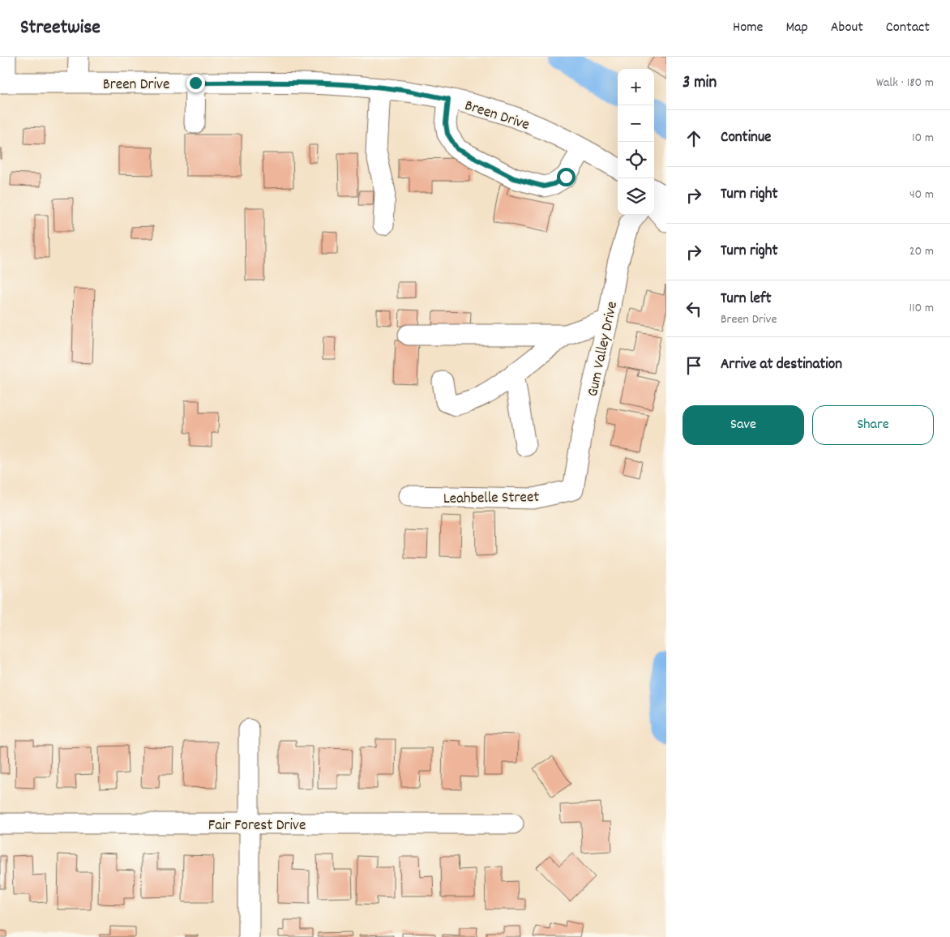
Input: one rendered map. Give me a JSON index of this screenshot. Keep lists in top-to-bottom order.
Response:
{
  "streets": {
    "street": [
      "Breen Drive",
      "Gum Valley Drive",
      "Leahbelle Street",
      "Fair Forest Drive"
    ]
  },
  "crossings": [
    ["Gum Valley Drive", "Leahbelle Street"]
  ],
  "page": {
    "header": "Streetwise",
    "nav": [
      "Home",
      "Map",
      "About",
      "Contact"
    ],
    "heading": ["3 min", "Walk · 180 m"],
    "map_buttons": ["+", "−"],
    "list": [
      ["Continue", "10 m"],
      ["Turn right", "40 m"],
      ["Turn right", "20 m"],
      ["Turn left", "Breen Drive", "110 m"],
      "Arrive at destination"
    ],
    "buttons": ["Save", "Share"]
  }
}
